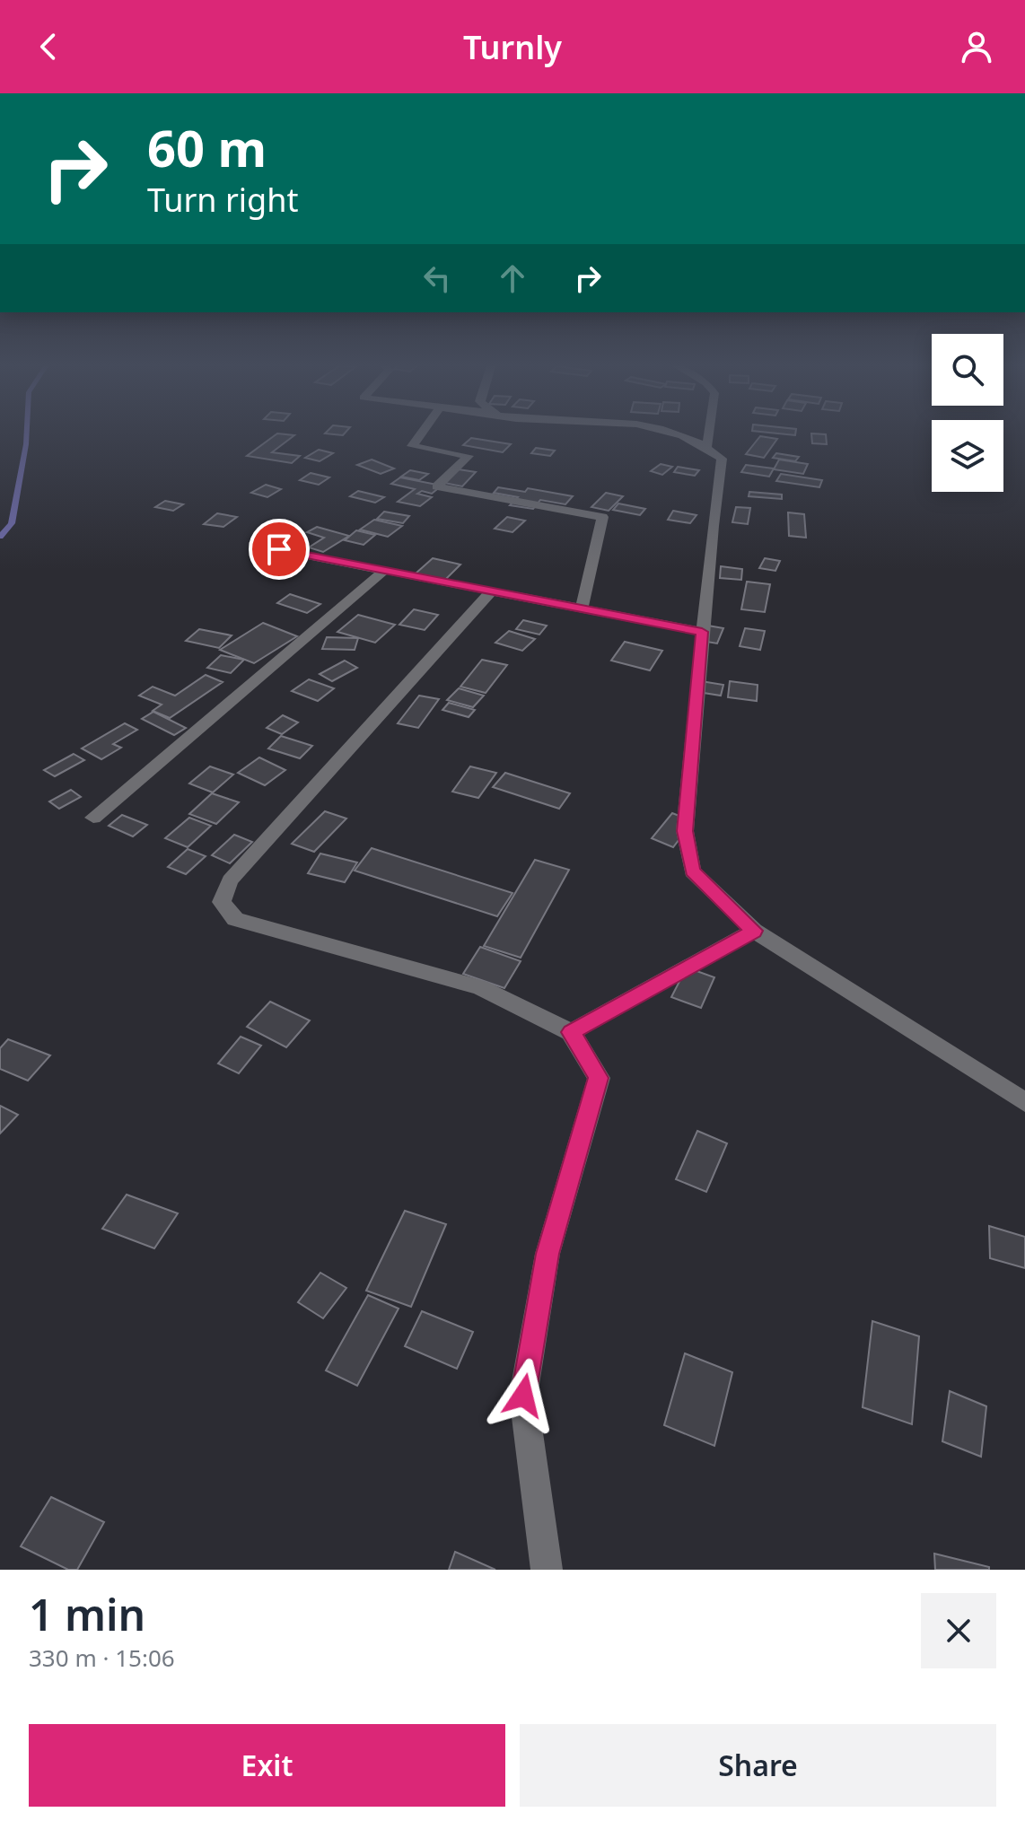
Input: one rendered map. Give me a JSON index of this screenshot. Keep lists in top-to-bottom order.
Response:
{
  "page": {
    "header": "Turnly",
    "turn": ["60 m", "Turn right"],
    "heading": ["1 min", "330 m · 15:06"],
    "buttons": ["Exit", "Share"]
  }
}
